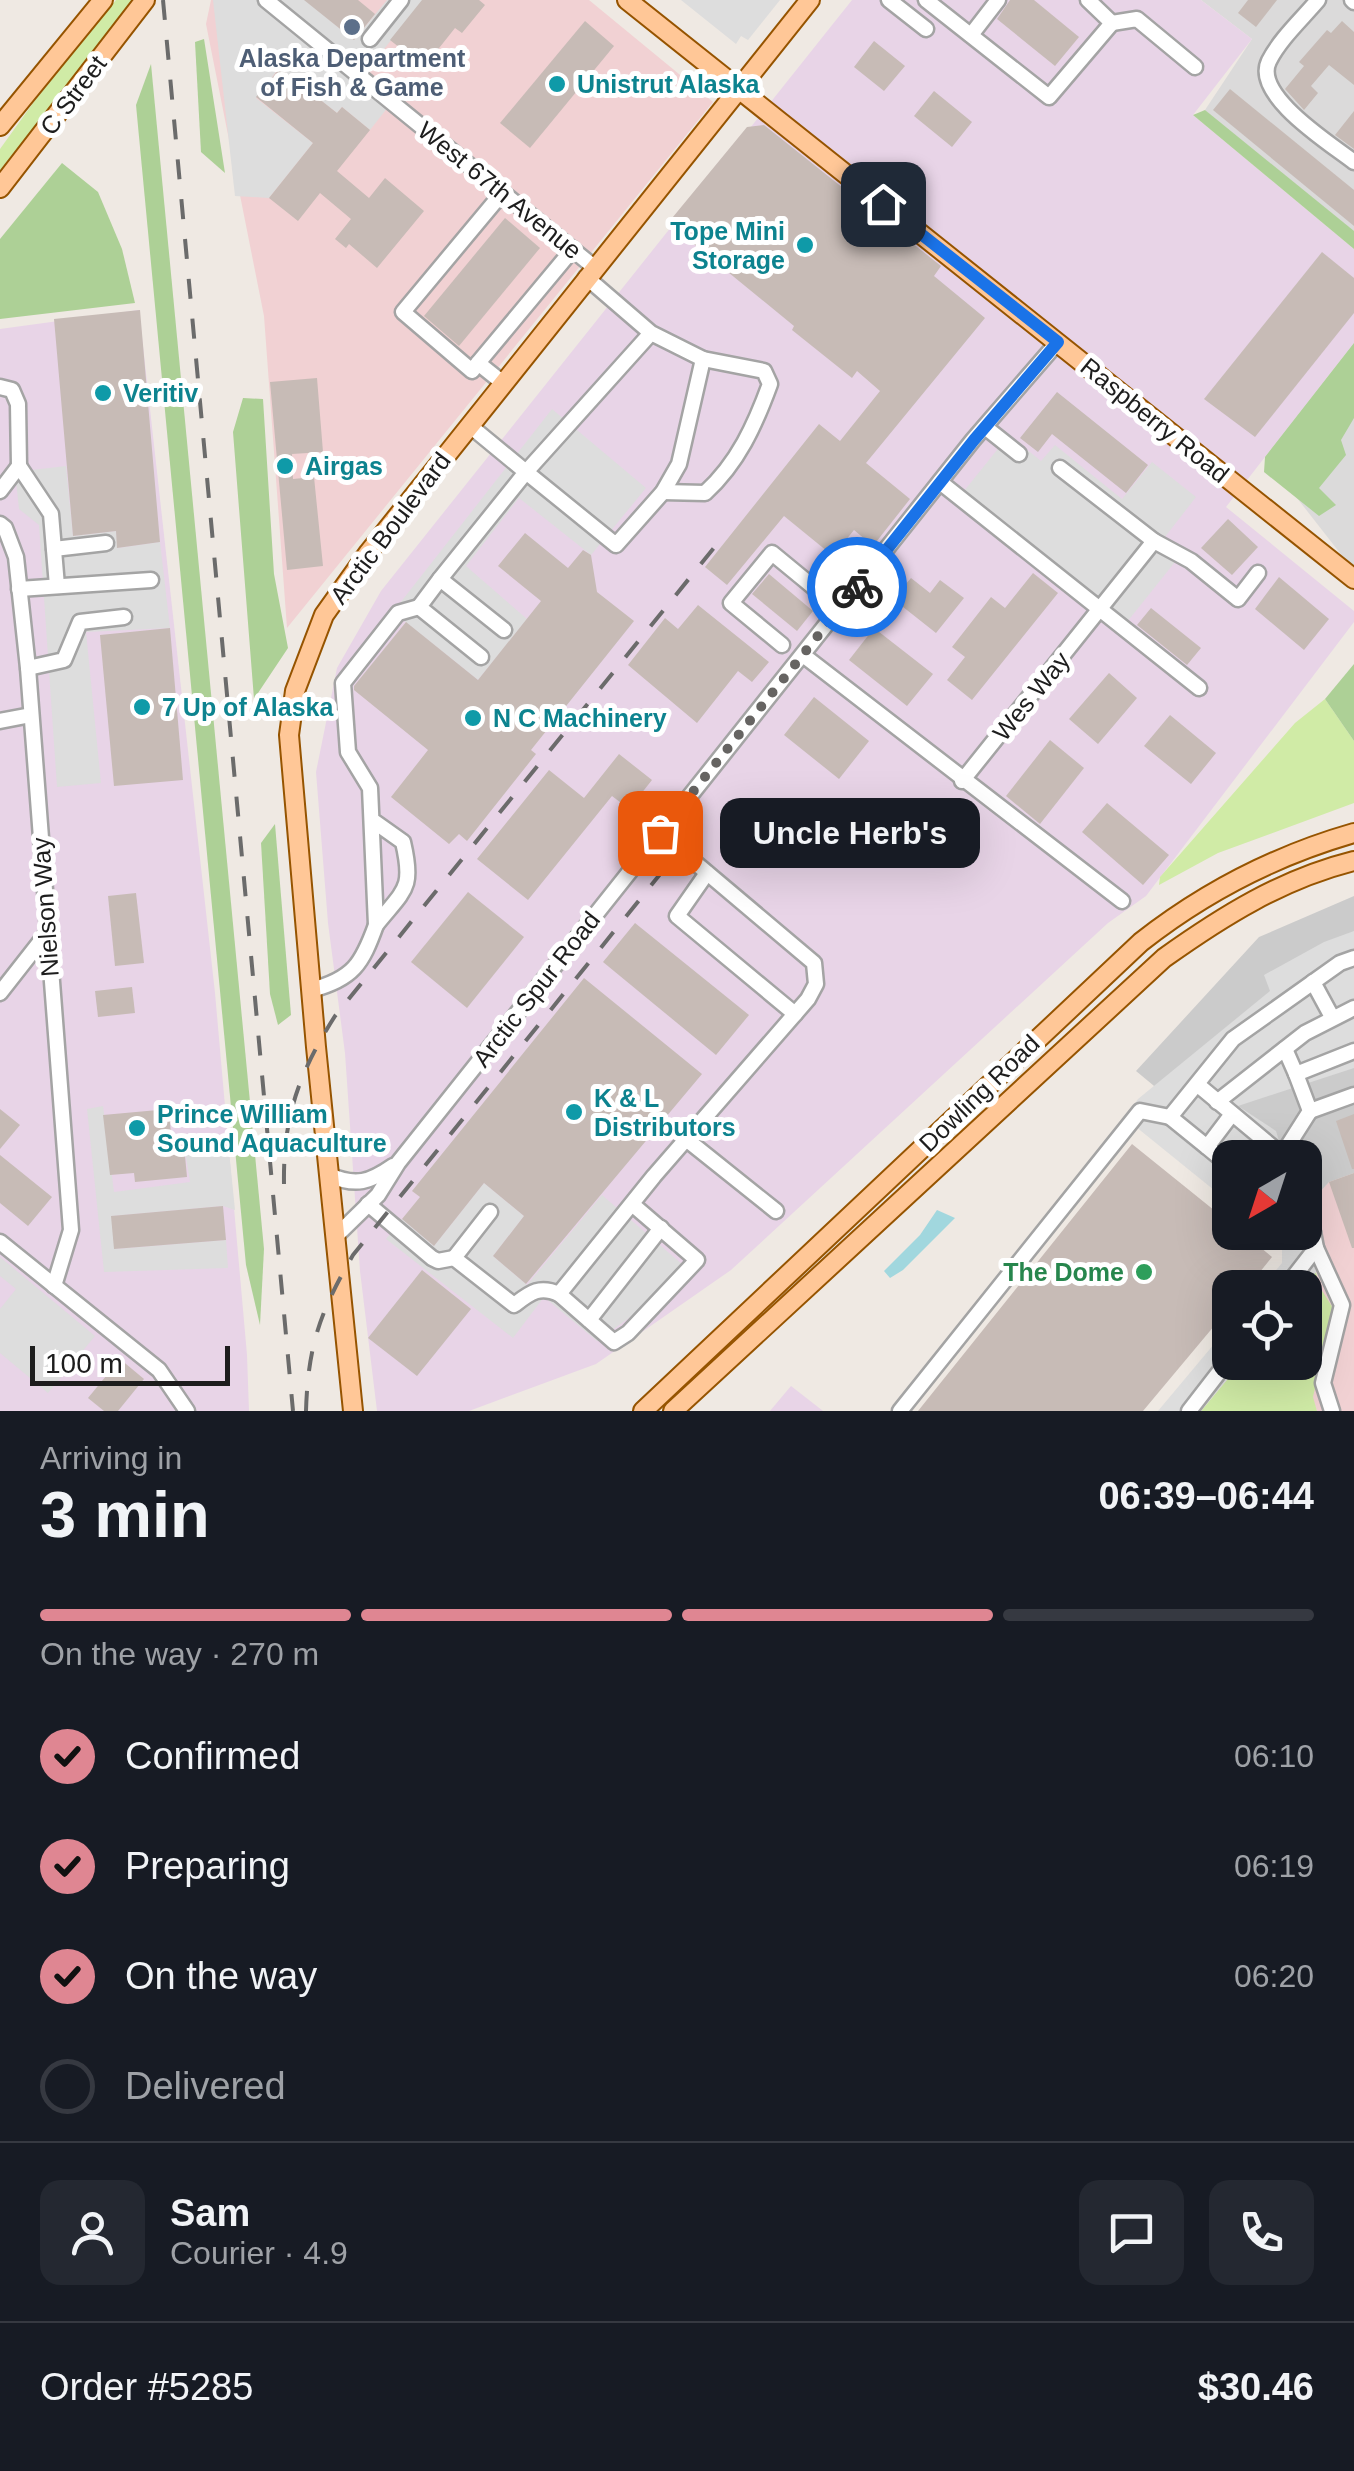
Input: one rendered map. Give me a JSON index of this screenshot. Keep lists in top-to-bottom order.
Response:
{
  "streets": {
    "main road": [
      "C Street",
      "Raspberry Road",
      "Arctic Boulevard",
      "Dowling Road"
    ],
    "street": [
      "West 67th Avenue",
      "Wes Way",
      "Nielson Way",
      "Arctic Spur Road"
    ]
  },
  "crossings": [
    ["West 67th Avenue", "Arctic Boulevard"],
    ["Raspberry Road", "Arctic Boulevard"],
    ["Raspberry Road", "Arctic Spur Road"],
    ["Arctic Boulevard", "Arctic Spur Road"]
  ],
  "places": [
    "Alaska Department of Fish & Game",
    "Unistrut Alaska",
    "Tope Mini Storage",
    "Veritiv",
    "Airgas",
    "7 Up of Alaska",
    "N C Machinery",
    "Uncle Herb's",
    "K & L Distributors",
    "Prince William Sound Aquaculture",
    "The Dome"
  ],
  "scale_bar": "100 m",
  "north": "bottom left",
  "page": {
    "bubble": "Uncle Herb's",
    "scale": "100 m",
    "heading": ["3 min", "Arriving in", "06:39–06:44"],
    "panel": [
      "Sam",
      "Courier · 4.9",
      "Order #5285",
      "$30.46"
    ],
    "bar": "On the way · 270 m",
    "list": [
      ["Confirmed", "06:10"],
      ["Preparing", "06:19"],
      ["On the way", "06:20"],
      "Delivered"
    ]
  }
}
